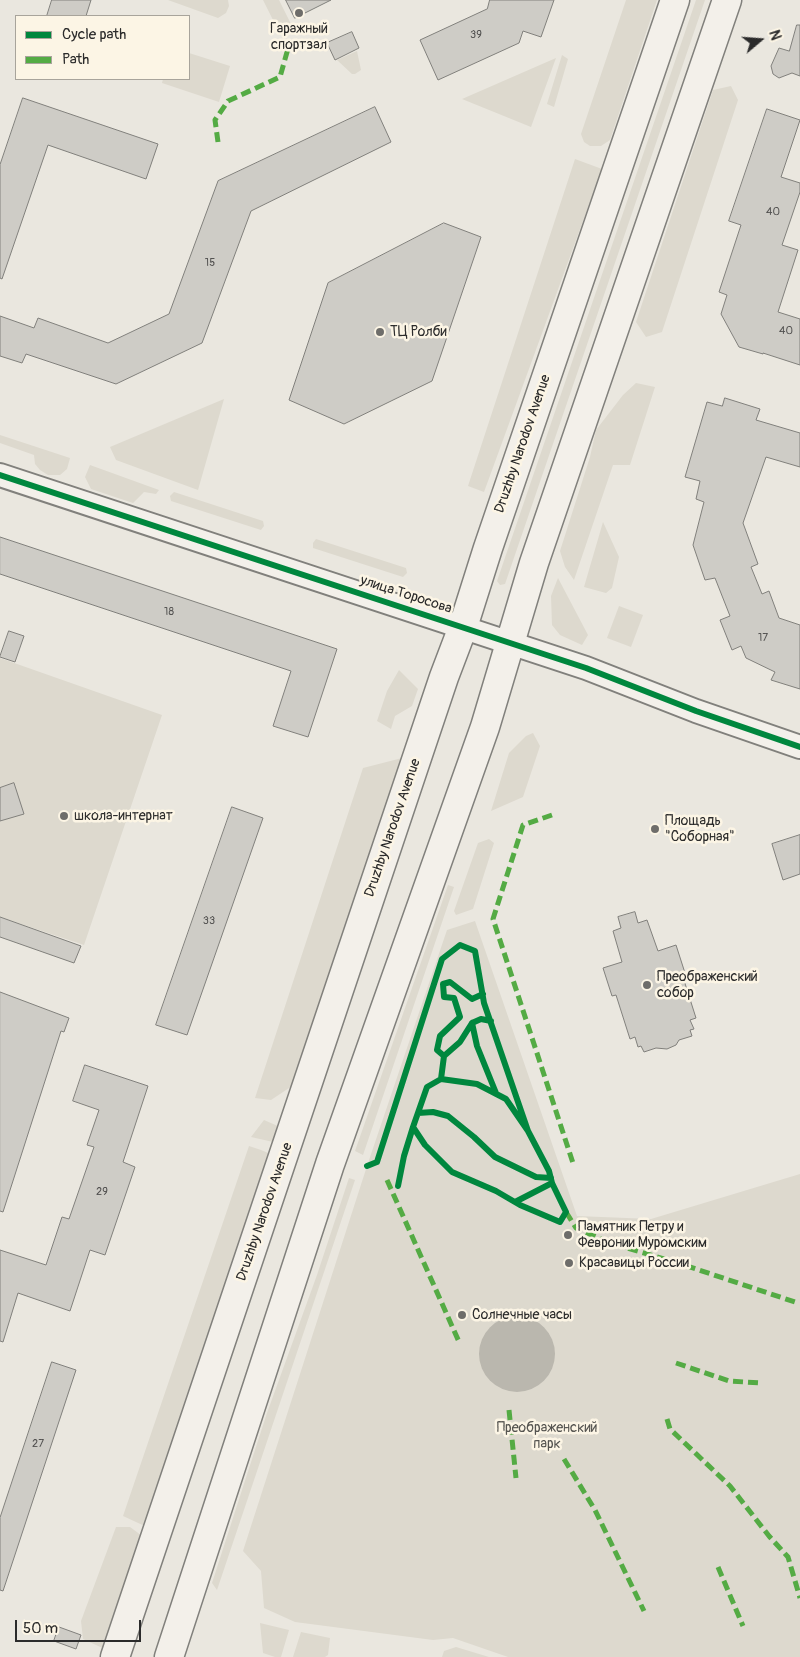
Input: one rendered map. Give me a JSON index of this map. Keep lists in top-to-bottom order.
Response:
{
  "streets": {
    "main road": ["Druzhby Narodov Avenue"],
    "street": ["улица Торосова"]
  },
  "crossings": [
    ["Druzhby Narodov Avenue", "улица Торосова"]
  ],
  "parks": ["Преображенский парк"],
  "places": [
    "Гаражный спортзал",
    "ТЦ Ролби",
    "школа-интернат",
    "Площадь \"Соборная\"",
    "Преображенский собор",
    "Памятник Петру и Февронии Муромским",
    "Красавицы России",
    "Солнечные часы"
  ],
  "house_numbers": [
    "39",
    "40",
    "15",
    "40",
    "18",
    "17",
    "33",
    "29",
    "27"
  ],
  "legend": ["Cycle path", "Path"],
  "scale_bar": "50 m",
  "north": "right"
}
